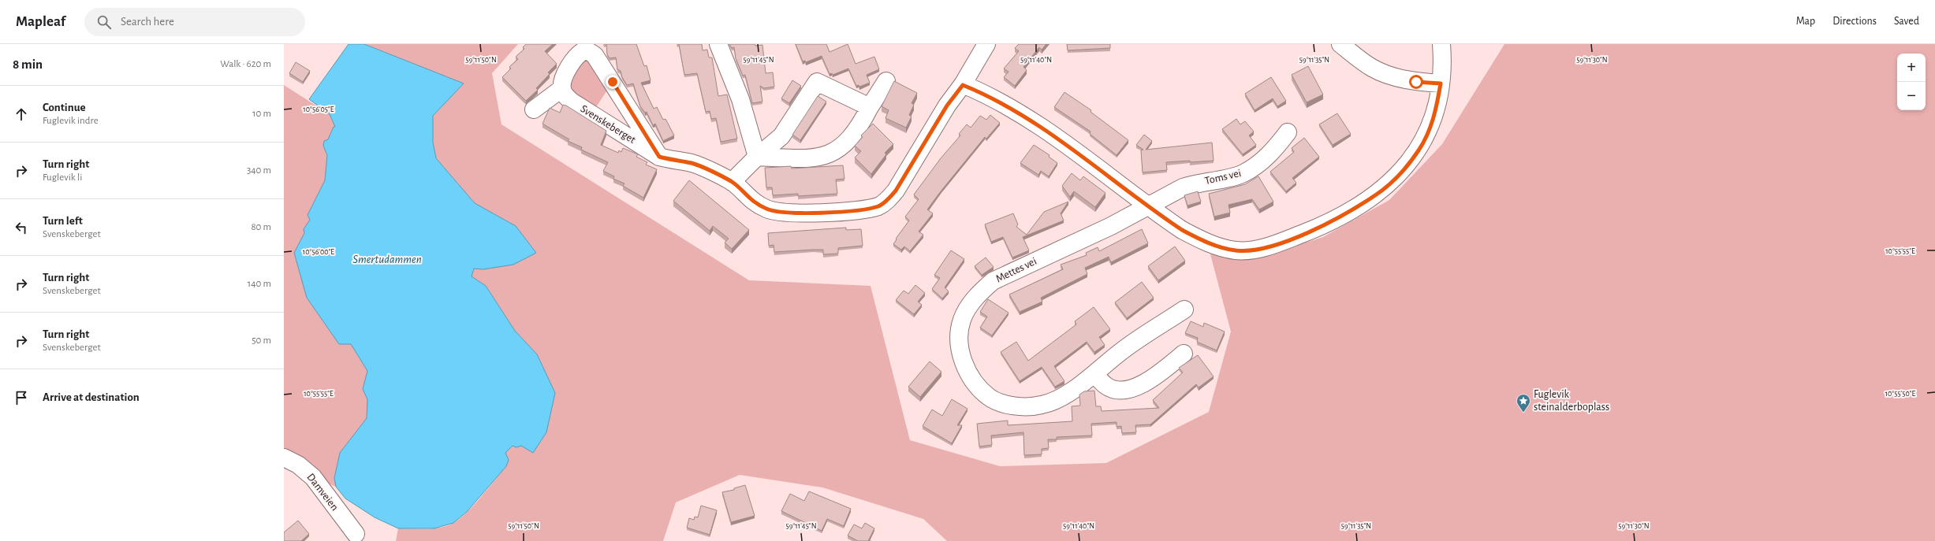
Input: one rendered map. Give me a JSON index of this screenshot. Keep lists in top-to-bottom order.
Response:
{
  "streets": {
    "street": [
      "Svenskeberget",
      "Toms vei",
      "Mettes vei",
      "Damveien"
    ]
  },
  "crossings": [
    ["Toms vei", "Mettes vei"]
  ],
  "water": ["Smertudammen"],
  "places": {
    "place": ["Fuglevik steinalderboplass"]
  },
  "page": {
    "header": "Mapleaf",
    "search": "Search here",
    "nav": ["Map", "Directions", "Saved"],
    "heading": ["8 min", "Walk · 620 m"],
    "map_buttons": ["+", "−"],
    "list": [
      ["Continue", "Fuglevik indre", "10 m"],
      ["Turn right", "Fuglevik li", "340 m"],
      ["Turn left", "Svenskeberget", "80 m"],
      ["Turn right", "Svenskeberget", "140 m"],
      ["Turn right", "Svenskeberget", "50 m"],
      "Arrive at destination"
    ]
  },
  "coordinates": [
    "59°11'50\"N",
    "59°11'45\"N",
    "59°11'40\"N",
    "59°11'35\"N",
    "59°11'30\"N",
    "10°56'05\"E",
    "10°55'55\"E",
    "10°56'00\"E",
    "10°55'50\"E"
  ]
}
